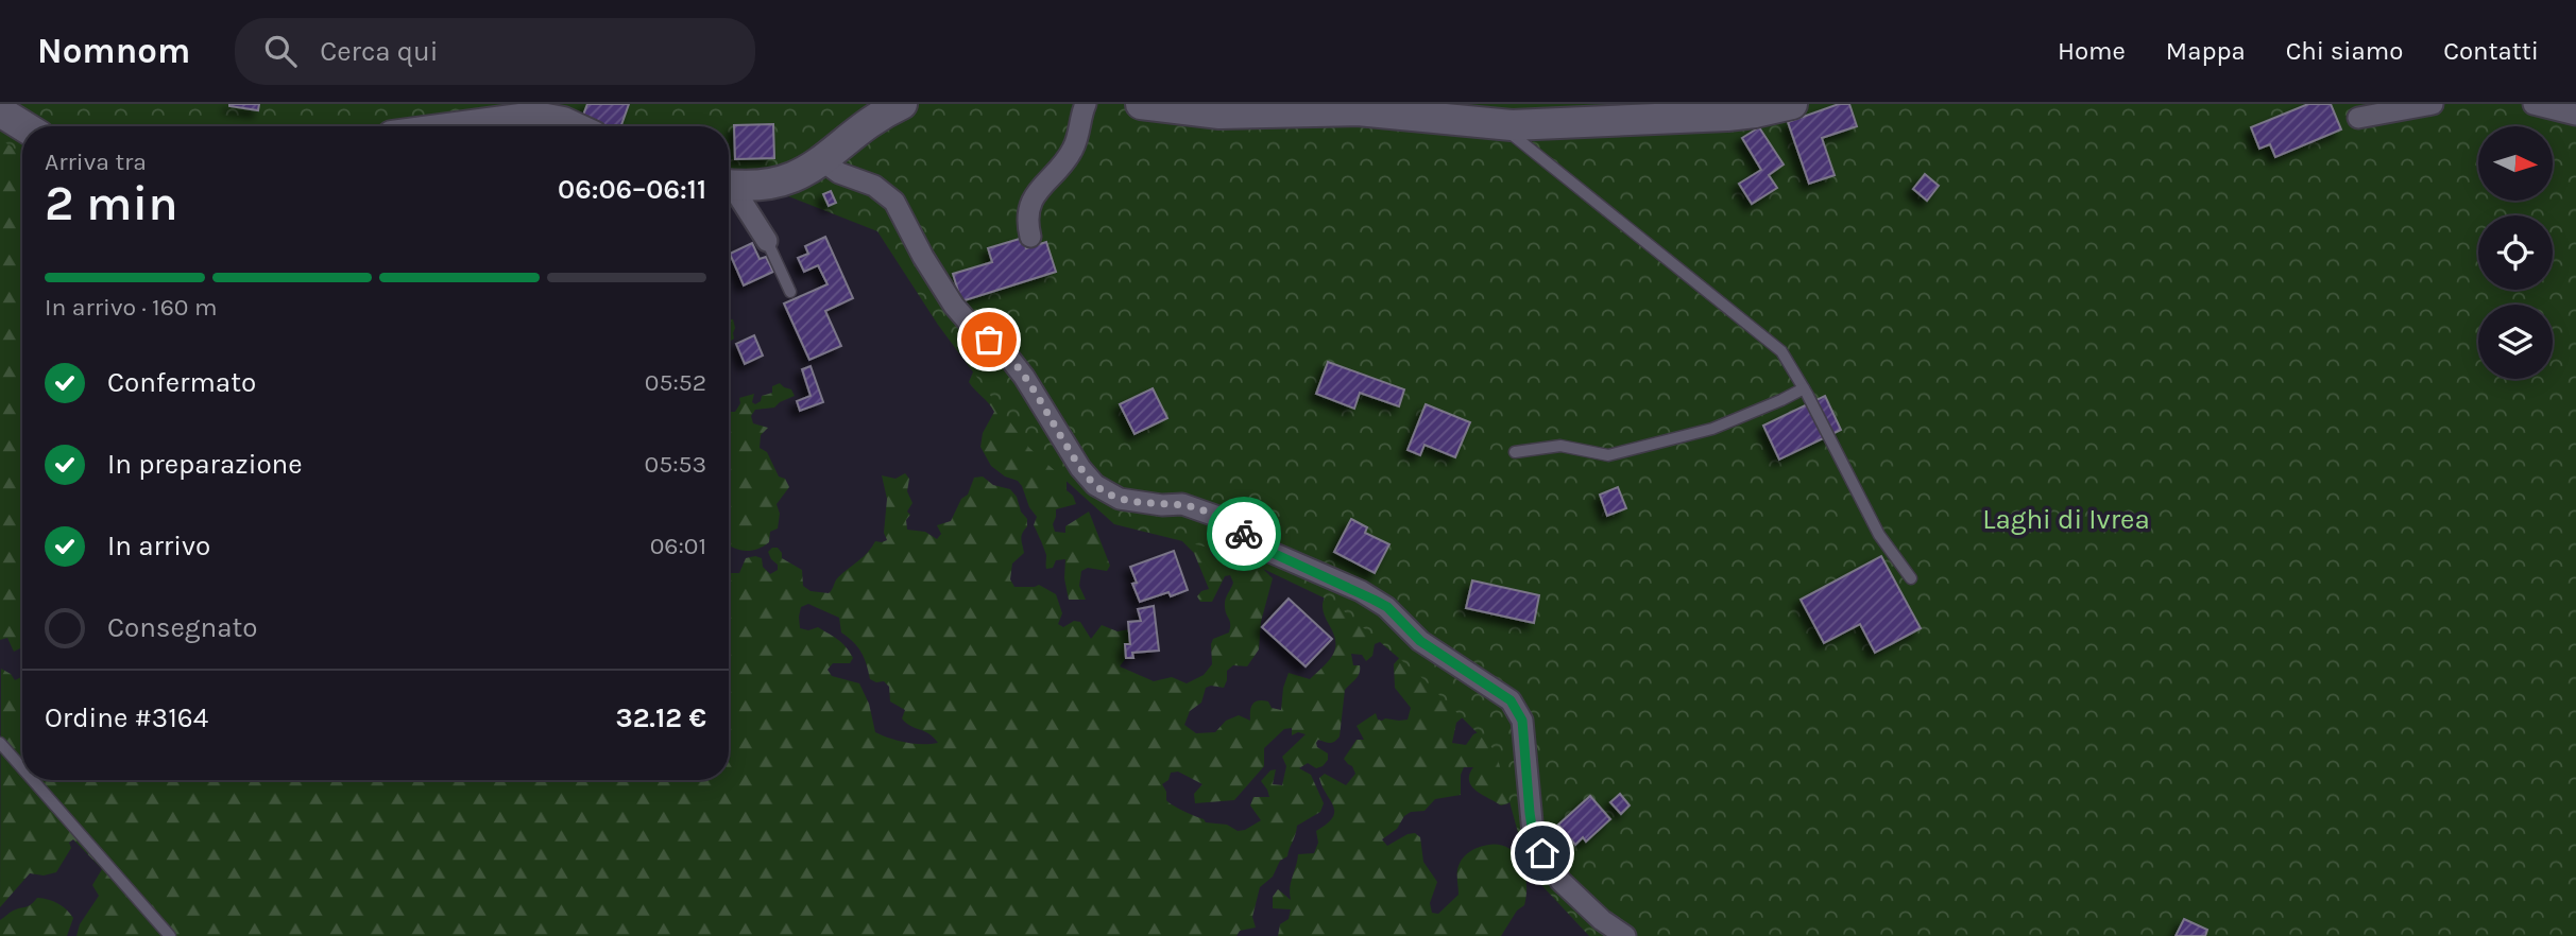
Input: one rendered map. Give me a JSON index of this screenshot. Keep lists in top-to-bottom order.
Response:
{
  "parks": ["Laghi di Ivrea"],
  "north": "right",
  "page": {
    "header": "Nomnom",
    "search": "Cerca qui",
    "nav": [
      "Home",
      "Mappa",
      "Chi siamo",
      "Contatti"
    ],
    "heading": ["2 min", "Arriva tra", "06:06–06:11"],
    "panel": ["Ordine #3164", "32.12 €"],
    "bar": "In arrivo · 160 m",
    "list": [
      ["Confermato", "05:52"],
      ["In preparazione", "05:53"],
      ["In arrivo", "06:01"],
      "Consegnato"
    ]
  }
}
